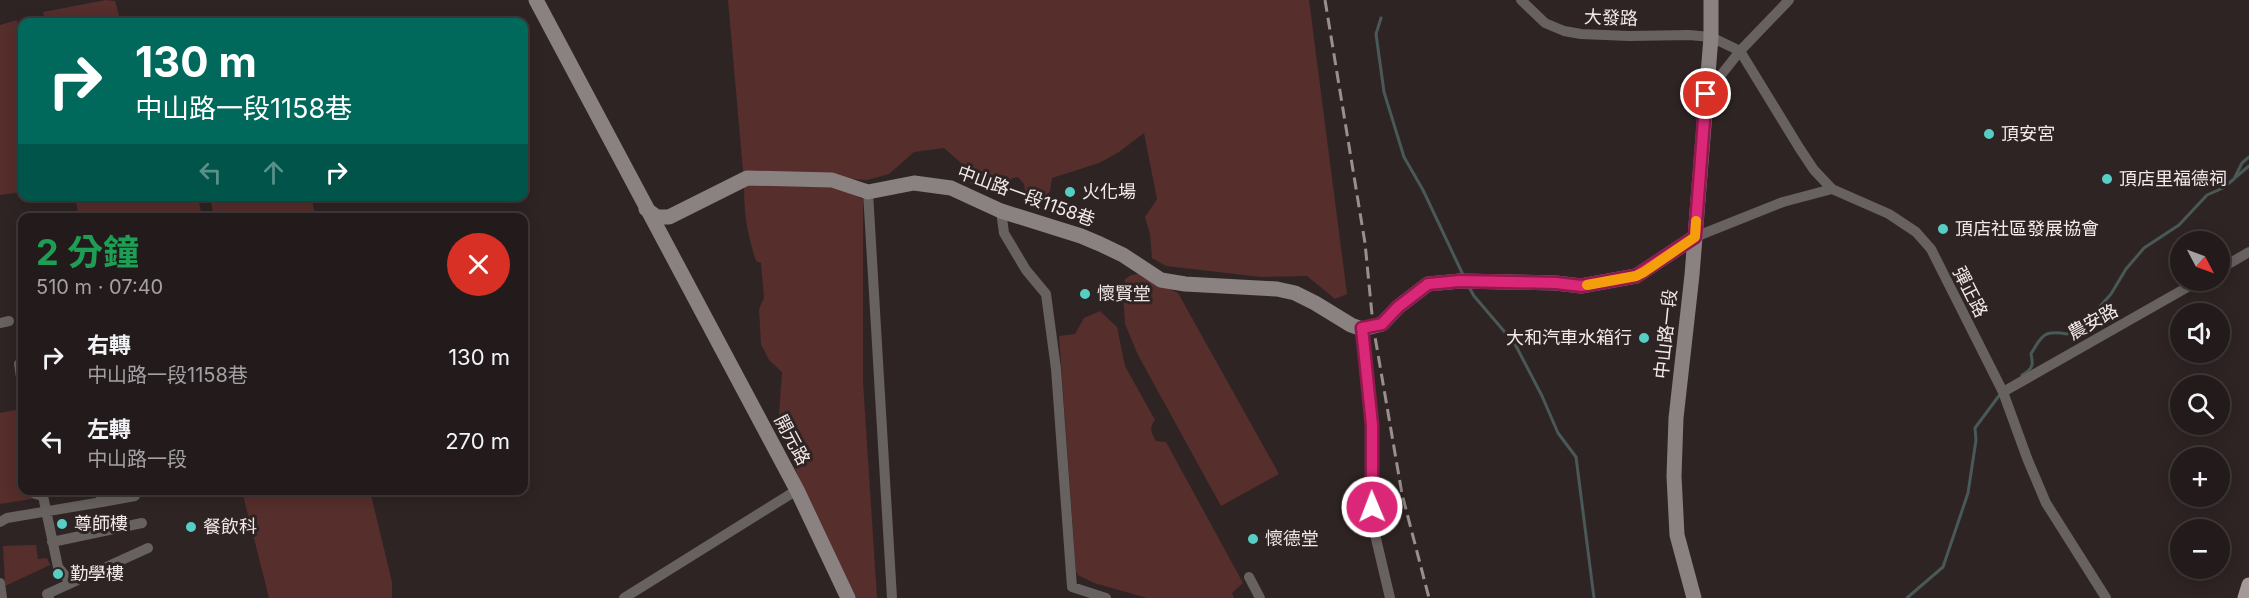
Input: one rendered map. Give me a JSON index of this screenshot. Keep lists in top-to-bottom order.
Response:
{
  "streets": {
    "street": [
      "大發路",
      "中山路一段1158巷",
      "彈正路",
      "農安路",
      "中山路一段",
      "開元路"
    ]
  },
  "crossings": [
    ["大發路", "中山路一段"],
    ["中山路一段1158巷", "開元路"],
    ["彈正路", "農安路"]
  ],
  "places": [
    "頂安宮",
    "頂店里福德祠",
    "火化場",
    "頂店社區發展協會",
    "懷賢堂",
    "大和汽車水箱行",
    "尊師樓",
    "餐飲科",
    "懷德堂",
    "勤學樓"
  ],
  "north": "bottom right",
  "page": {
    "turn": ["130 m", "中山路一段1158巷"],
    "heading": ["2 分鐘", "510 m · 07:40"],
    "map_buttons": ["+", "−"],
    "list": [
      {
        "name": "右轉",
        "note": "中山路一段1158巷",
        "value": "130 m"
      },
      {
        "name": "左轉",
        "note": "中山路一段",
        "value": "270 m"
      }
    ]
  }
}
